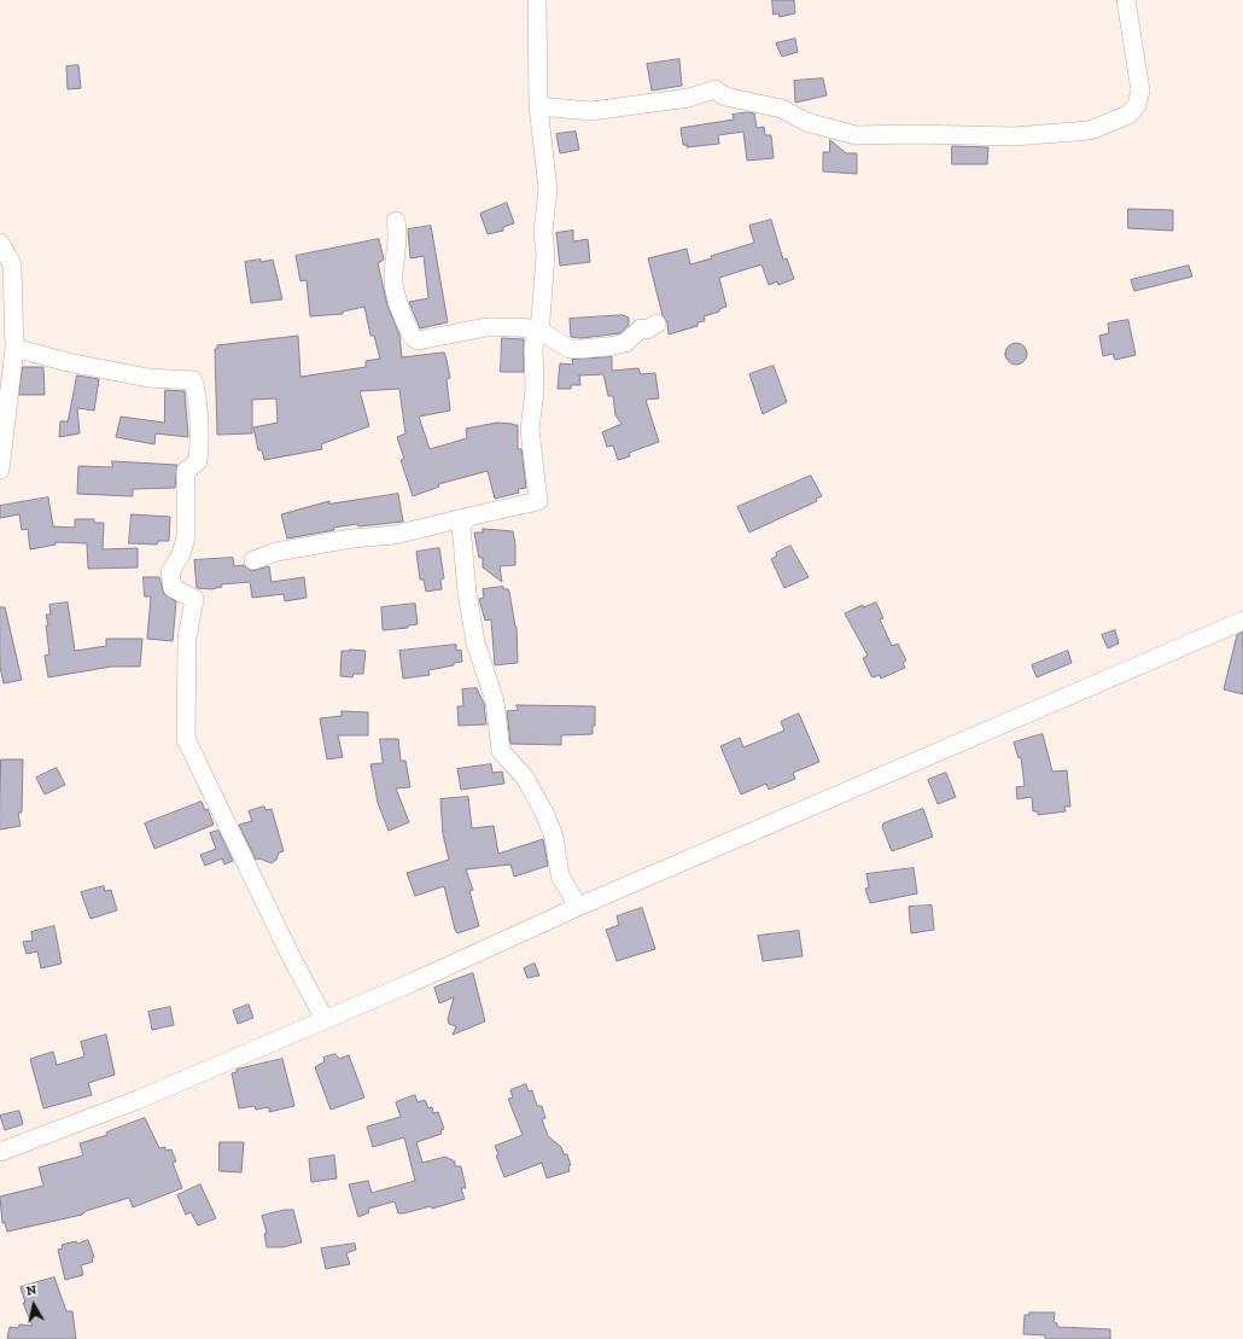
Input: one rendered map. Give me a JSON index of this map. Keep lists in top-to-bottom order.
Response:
{
  "north": "top"
}
